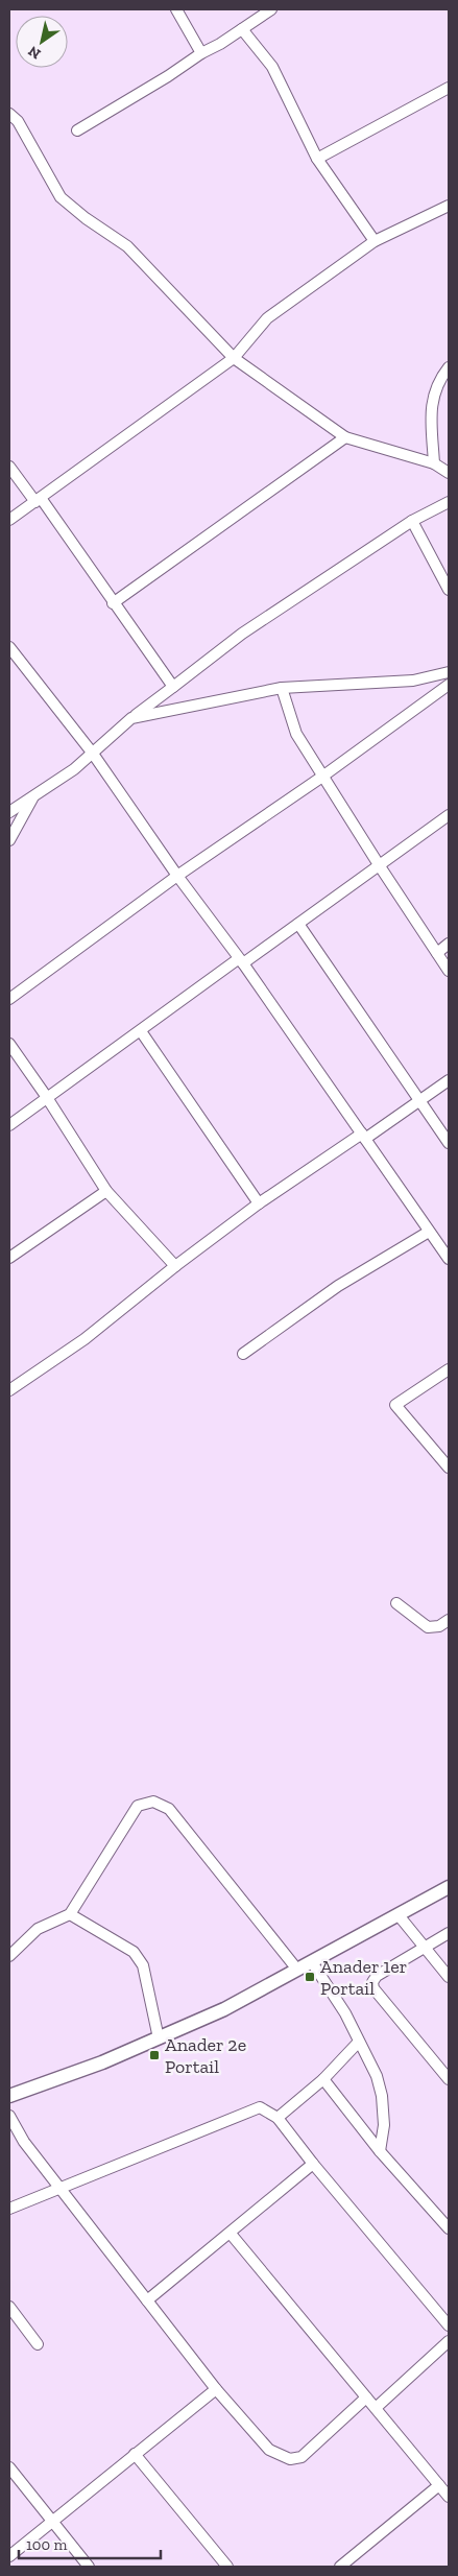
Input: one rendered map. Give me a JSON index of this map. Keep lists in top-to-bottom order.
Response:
{
  "places": {
    "transit": ["Anader 1er Portail", "Anader 2e Portail"]
  },
  "scale_bar": "100 m",
  "north": "bottom left"
}
